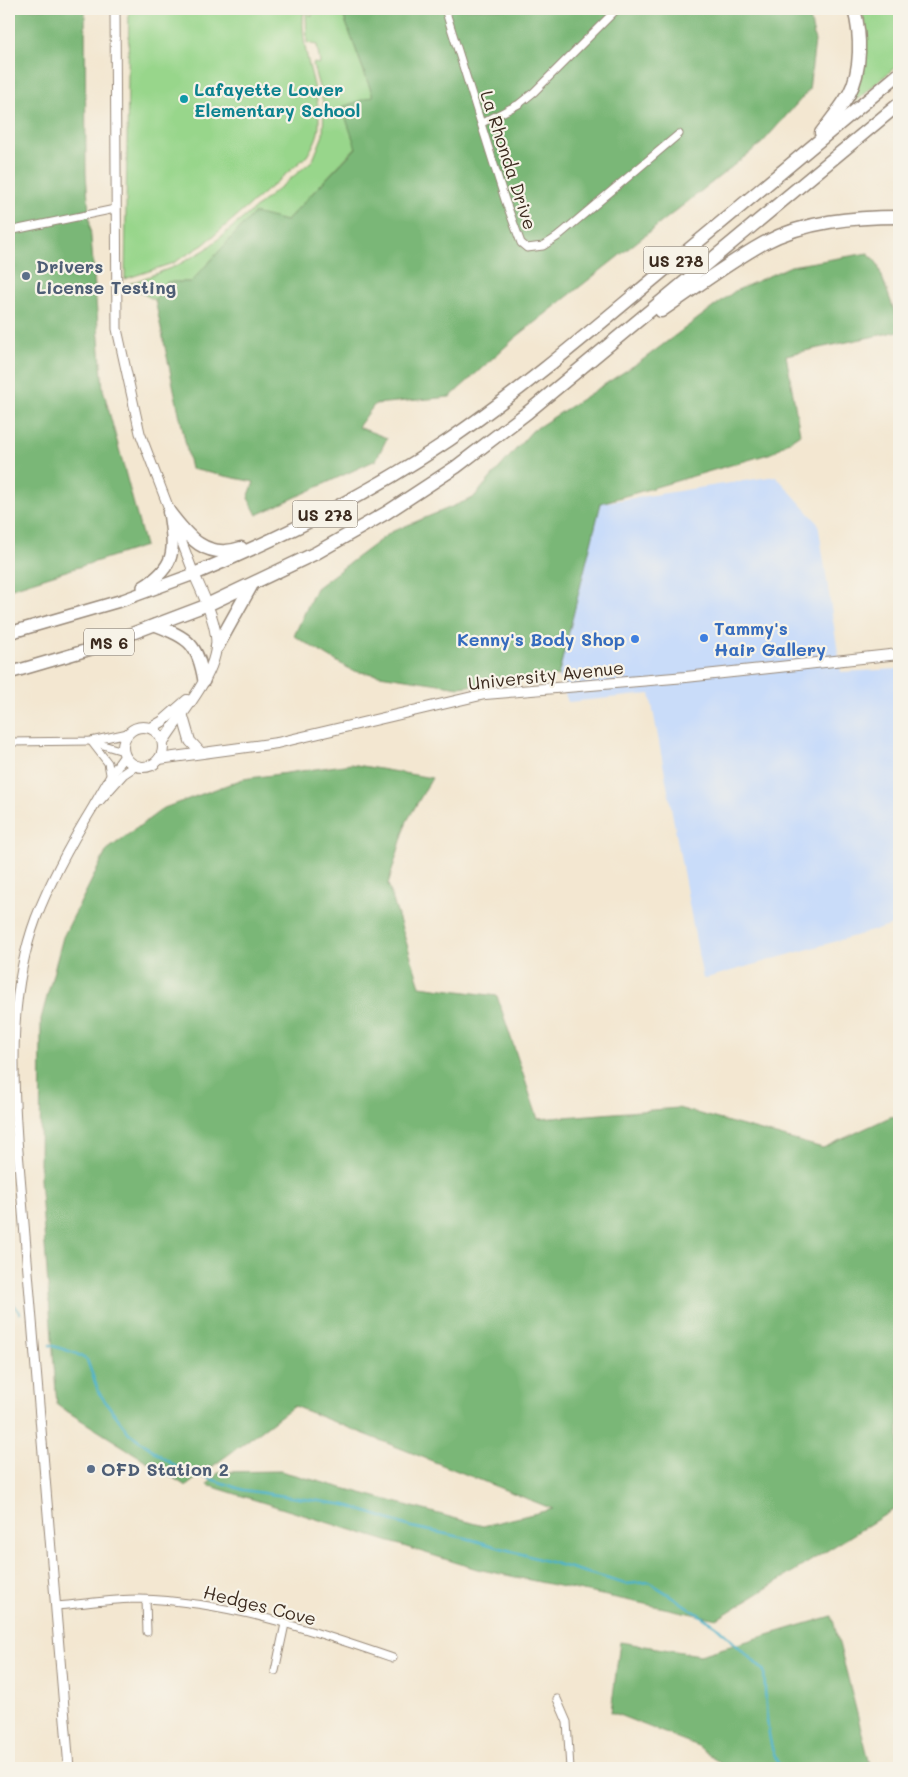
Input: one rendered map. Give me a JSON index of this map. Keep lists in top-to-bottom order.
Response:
{
  "streets": {
    "highway": ["US 278", "MS 6"],
    "main road": ["University Avenue"],
    "street": ["La Rhonda Drive", "Hedges Cove"]
  },
  "crossings": [
    ["US 278", "MS 6"]
  ],
  "places": [
    "Lafayette Lower Elementary School",
    "Drivers License Testing",
    "Tammy's Hair Gallery",
    "Kenny's Body Shop",
    "OFD Station 2"
  ]
}
